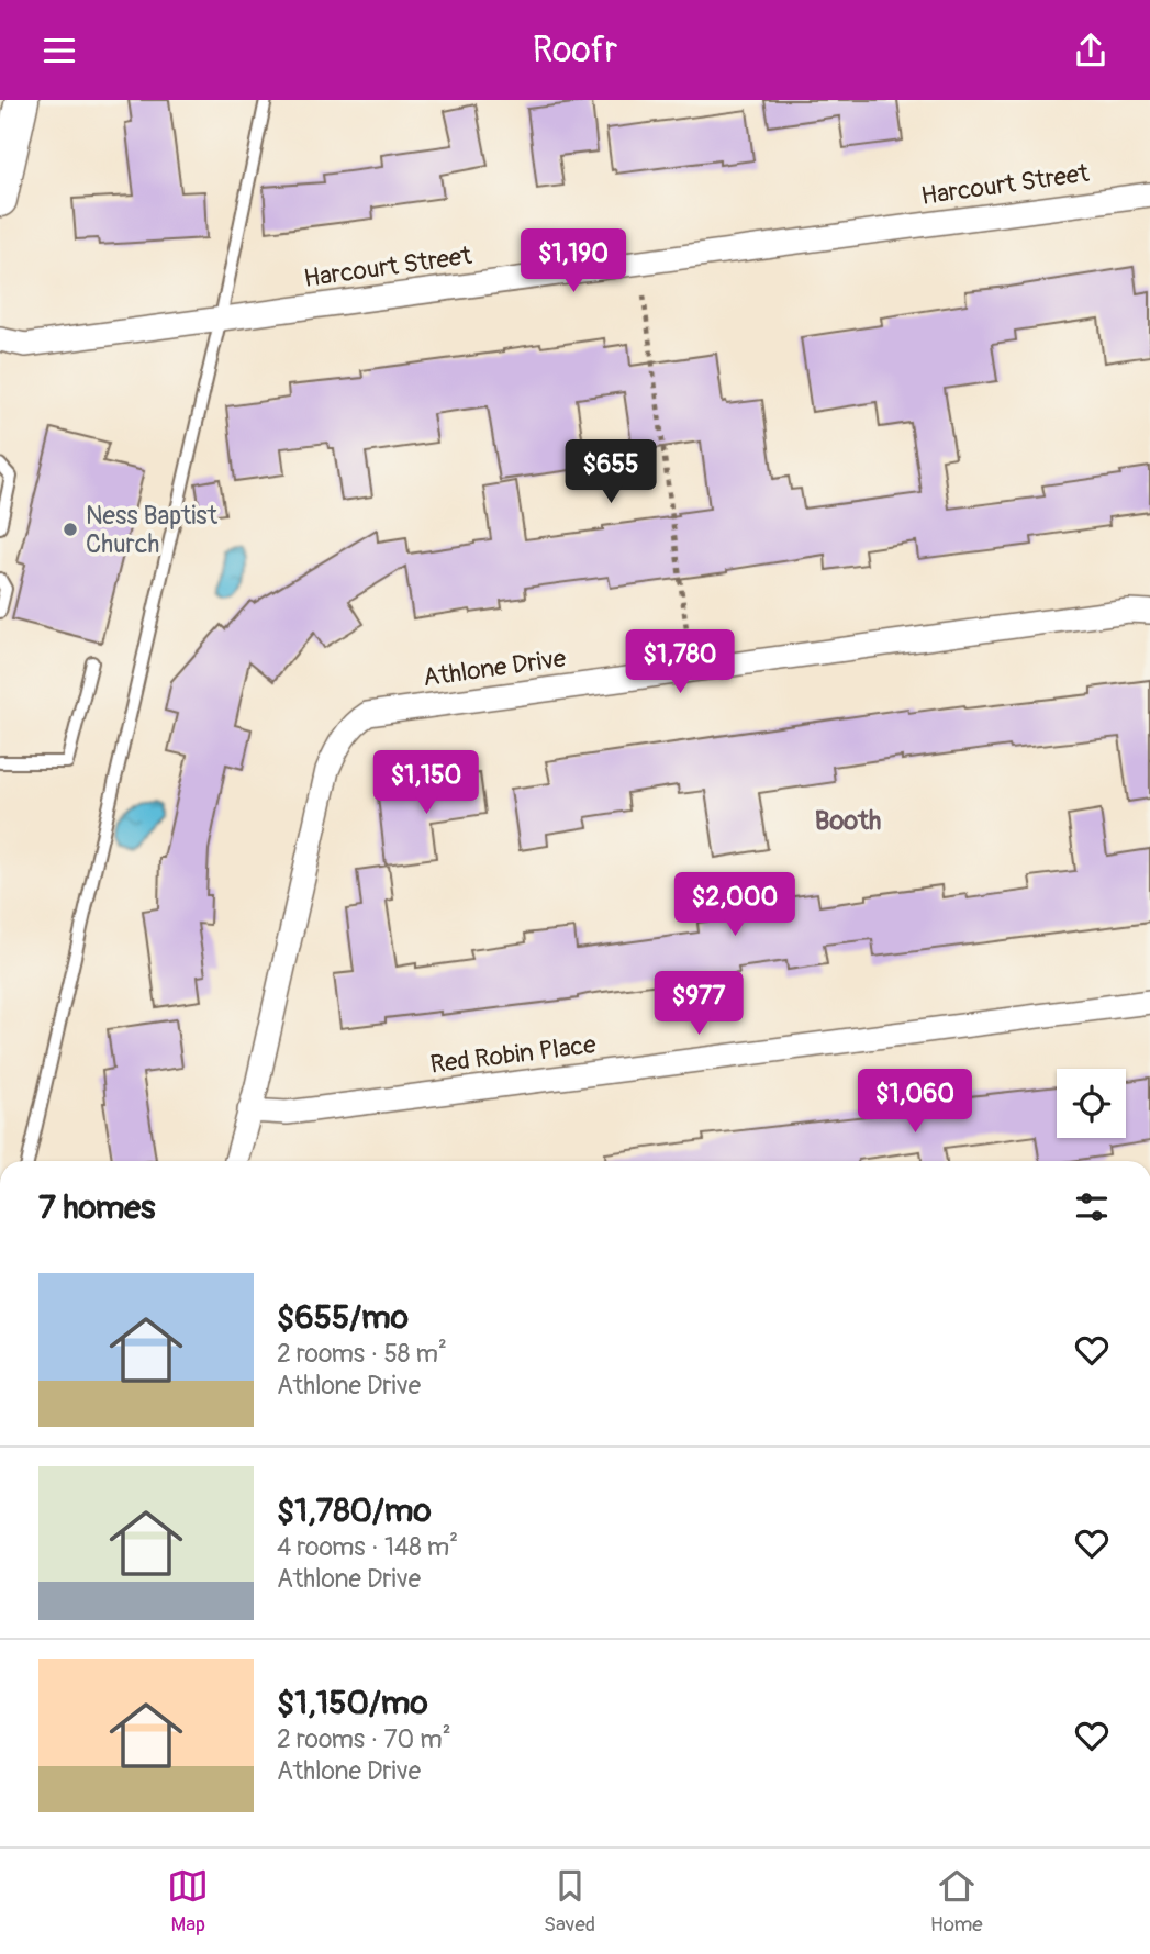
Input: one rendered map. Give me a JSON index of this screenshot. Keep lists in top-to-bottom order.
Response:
{
  "streets": {
    "street": ["Harcourt Street", "Athlone Drive", "Red Robin Place"]
  },
  "crossings": [
    ["Athlone Drive", "Red Robin Place"]
  ],
  "districts": ["Booth"],
  "places": ["Ness Baptist Church"],
  "page": {
    "header": "Roofr",
    "price": [
      "$1,190",
      "$655",
      "$1,780",
      "$1,150",
      "$2,000",
      "$977",
      "$1,060"
    ],
    "heading": "7 homes",
    "list": [
      {
        "name": "$655/mo",
        "note": "2 rooms · 58 m² · Athlone Drive"
      },
      {
        "name": "$1,780/mo",
        "note": "4 rooms · 148 m² · Athlone Drive"
      },
      {
        "name": "$1,150/mo",
        "note": "2 rooms · 70 m² · Athlone Drive"
      }
    ],
    "tabs": ["Map", "Saved", "Home"]
  }
}
